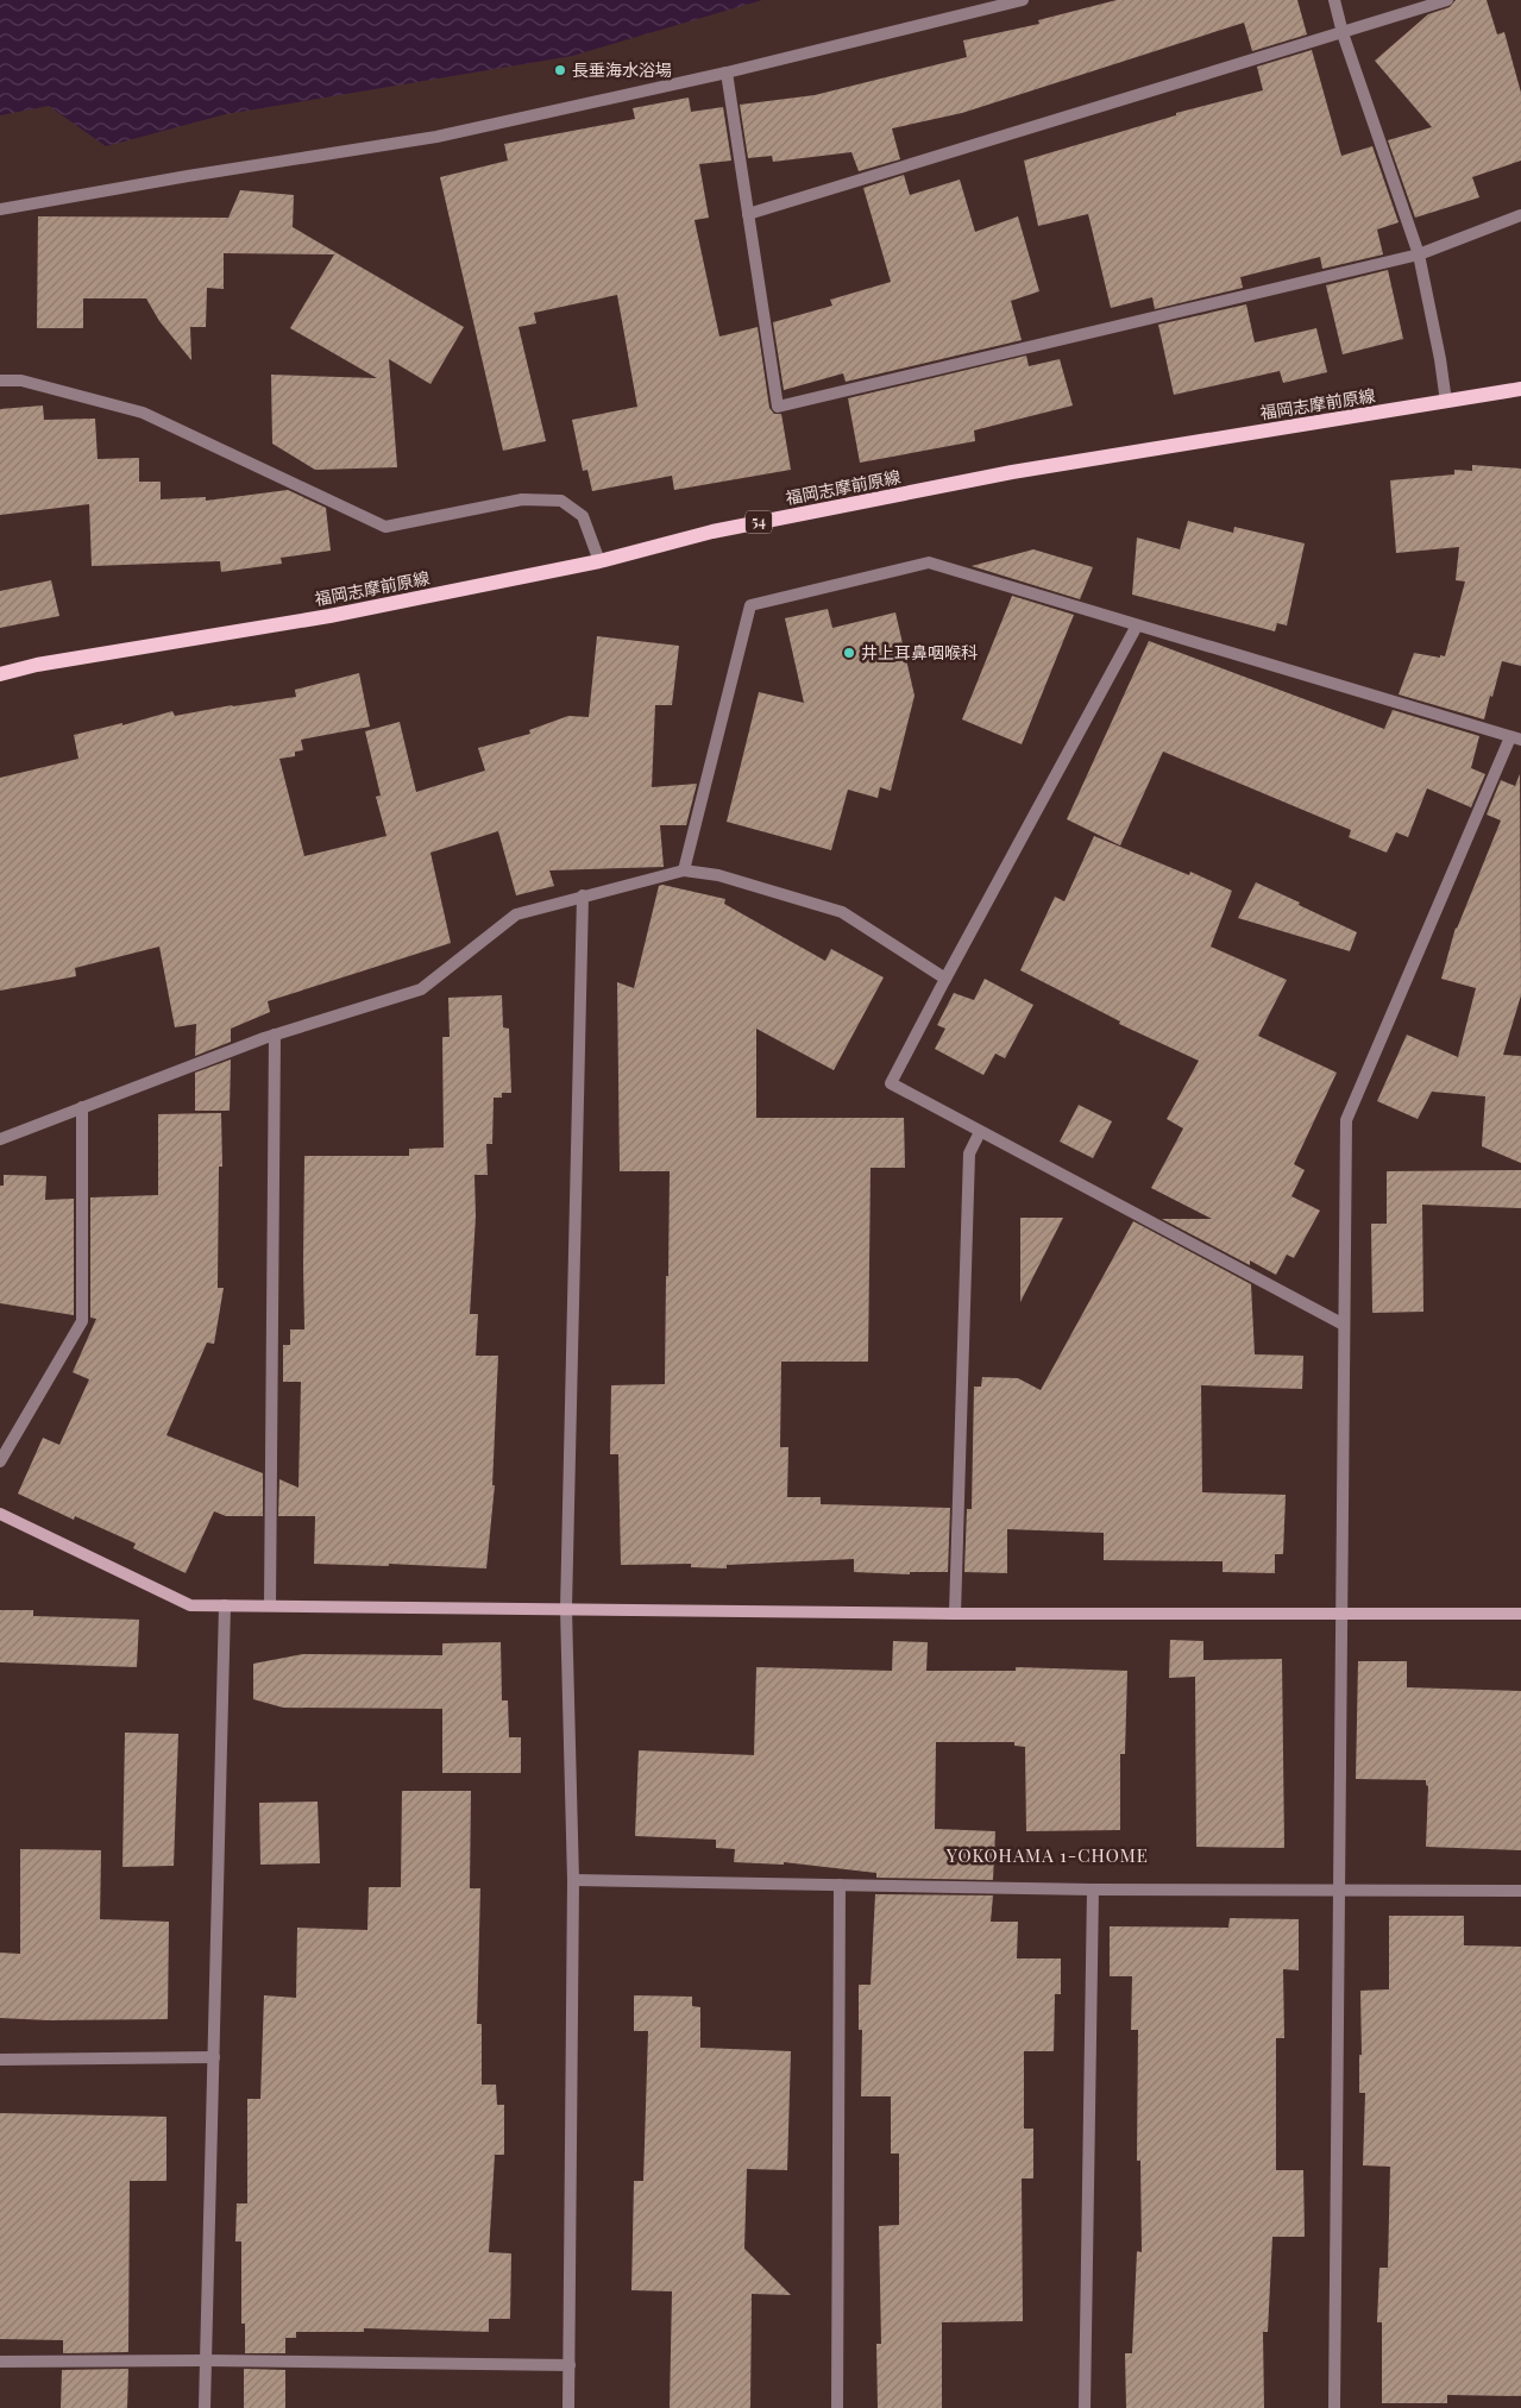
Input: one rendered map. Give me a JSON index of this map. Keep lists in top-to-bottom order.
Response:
{
  "streets": {
    "main road": ["福岡志摩前原線", "54"]
  },
  "districts": ["YOKOHAMA 1-CHOME"],
  "places": ["長垂海水浴場", "井上耳鼻咽喉科"]
}
